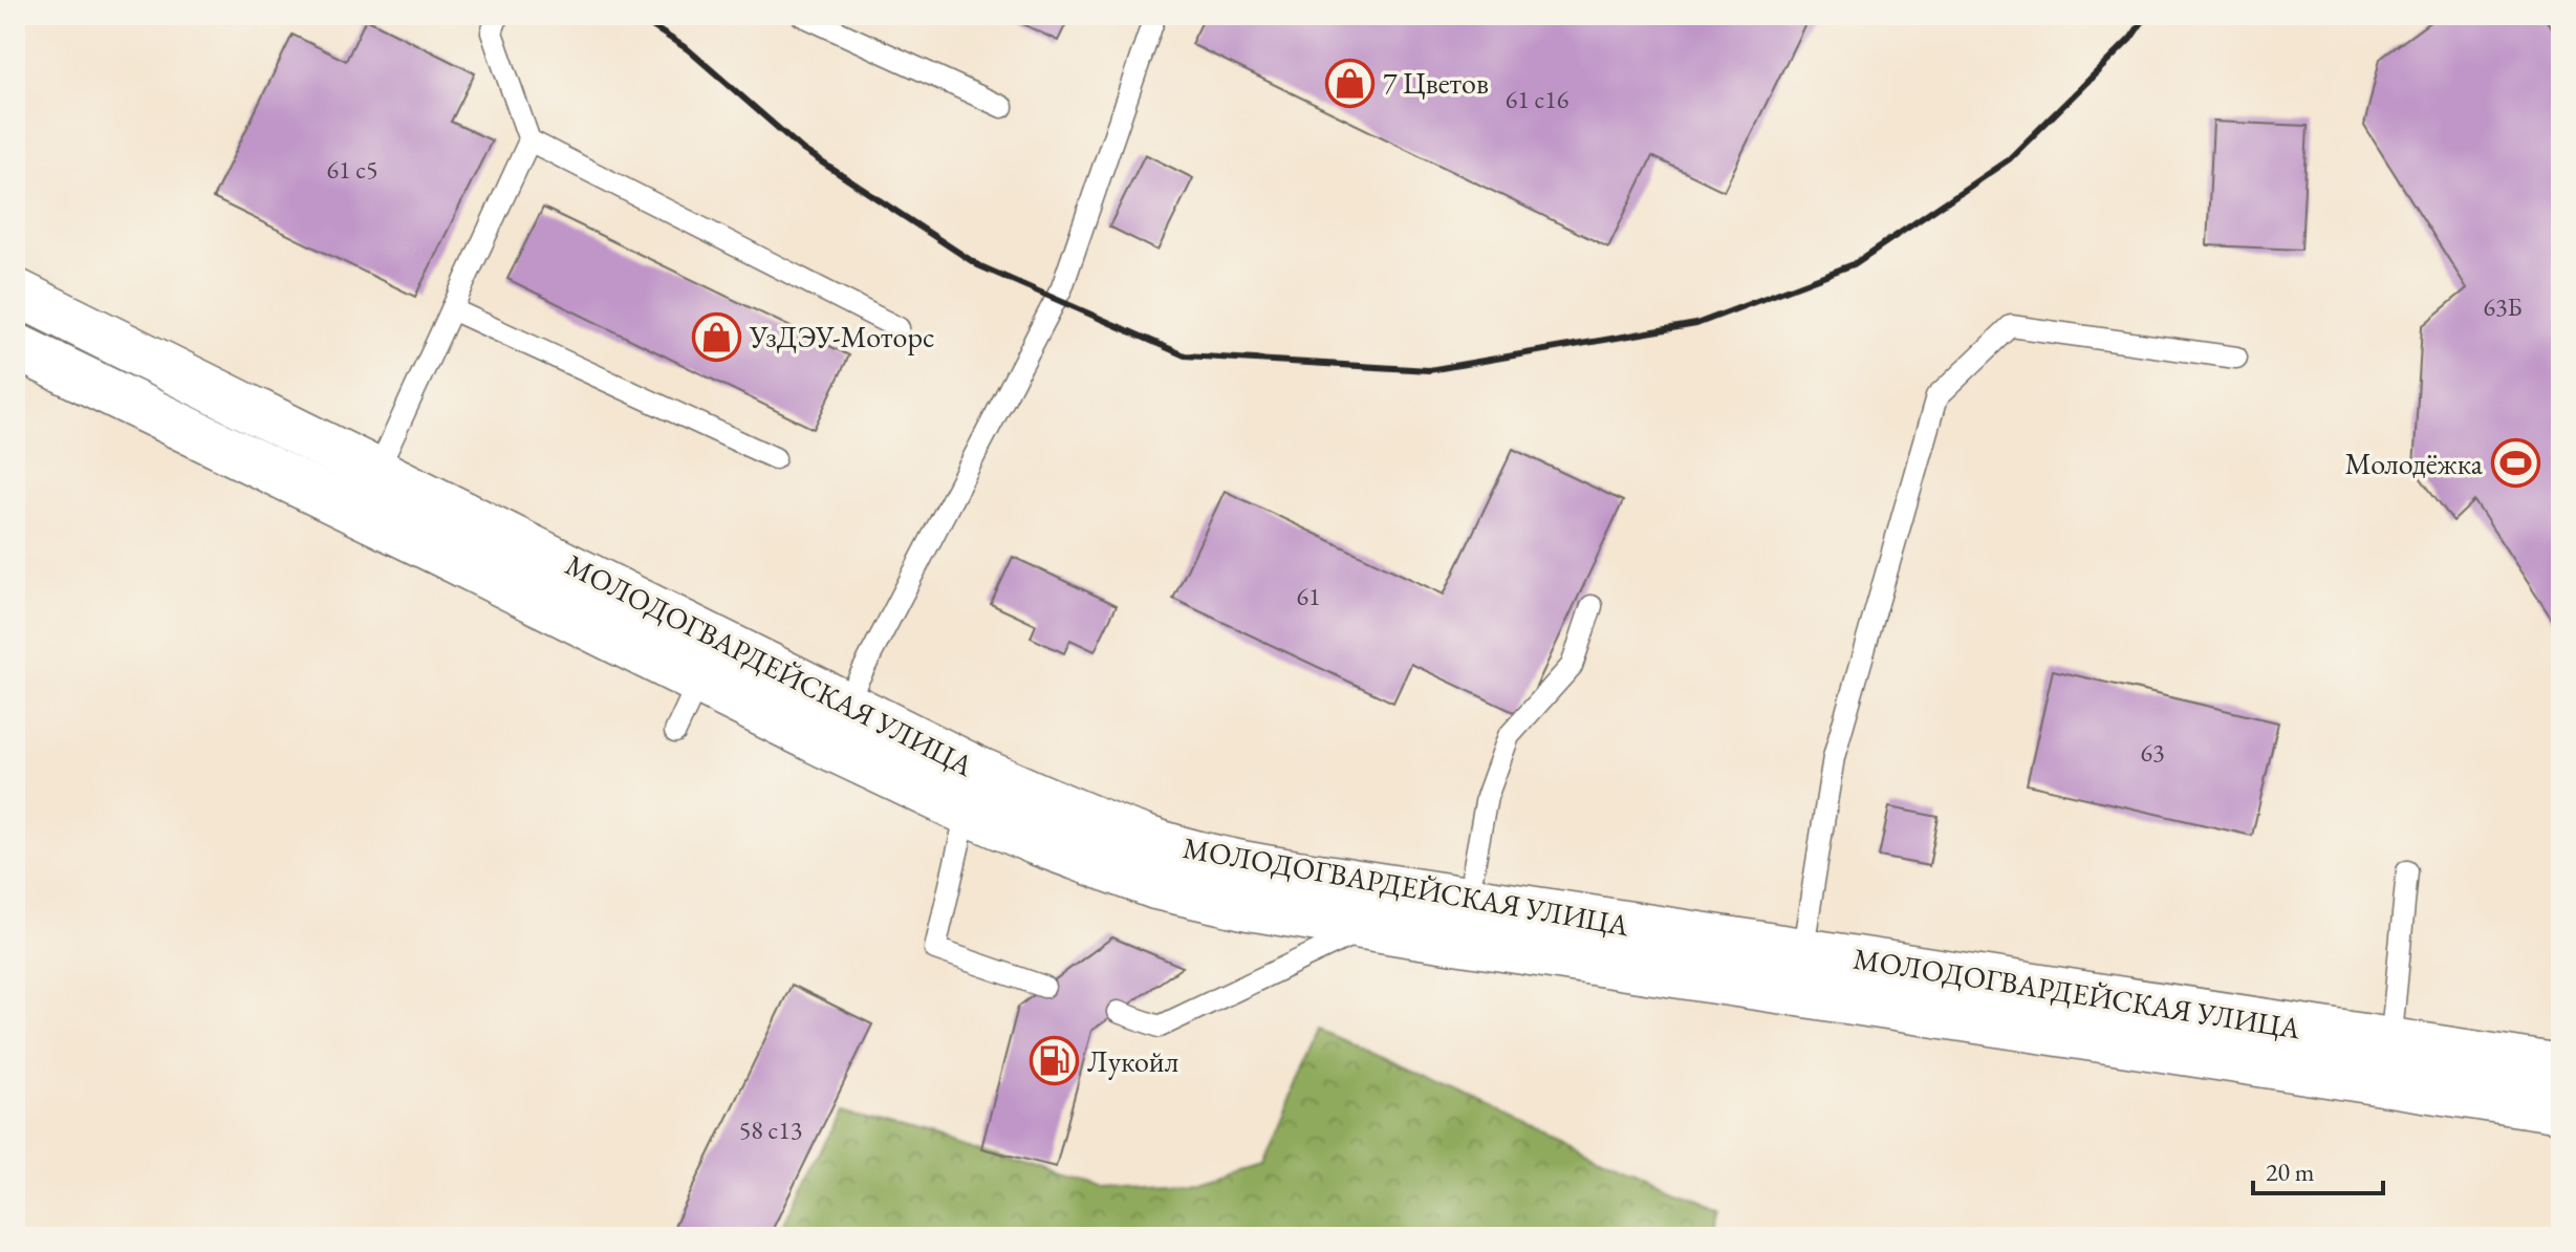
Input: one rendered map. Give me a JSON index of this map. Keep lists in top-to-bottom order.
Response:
{
  "streets": {
    "main road": ["МОЛОДОГВАРДЕЙСКАЯ УЛИЦА"]
  },
  "places": {
    "shop": ["7 Цветов", "УзДЭУ-Моторс"],
    "sports": ["Молодёжка"],
    "fuel station": ["Лукойл"]
  },
  "house_numbers": [
    "61 с16",
    "61 с5",
    "63Б",
    "61",
    "63",
    "58 с13"
  ],
  "scale_bar": "20 m"
}
